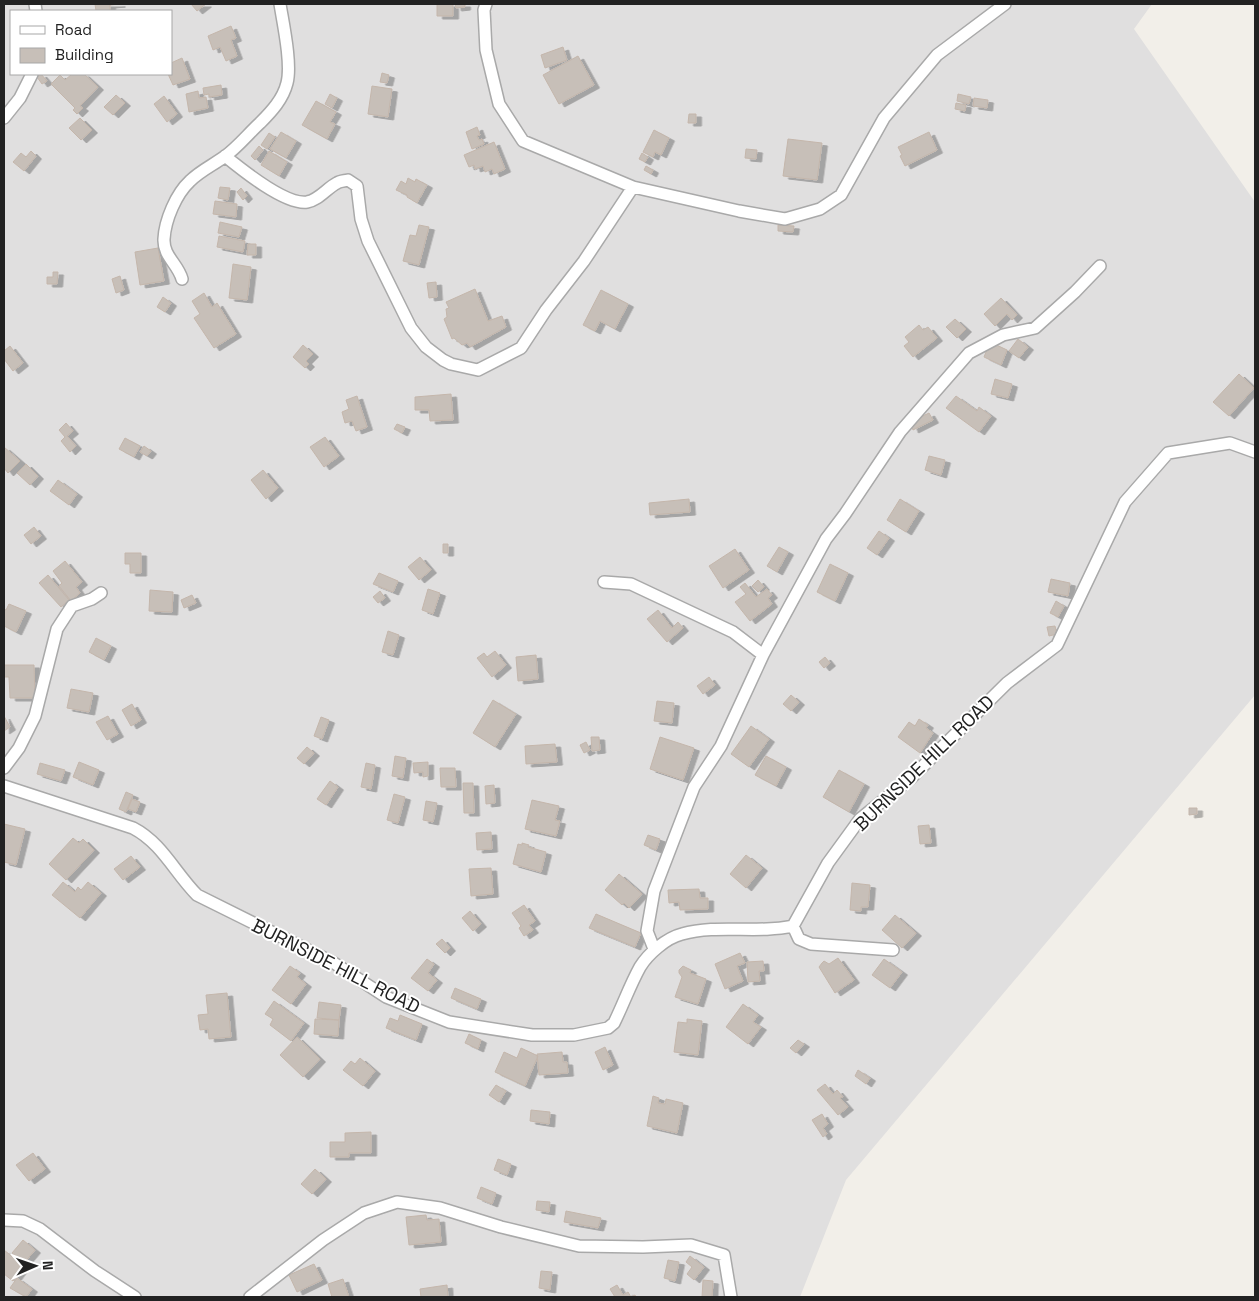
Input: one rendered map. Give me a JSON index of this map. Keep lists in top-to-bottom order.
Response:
{
  "streets": {
    "street": ["BURNSIDE HILL ROAD"]
  },
  "legend": ["Road", "Building"],
  "north": "right"
}
